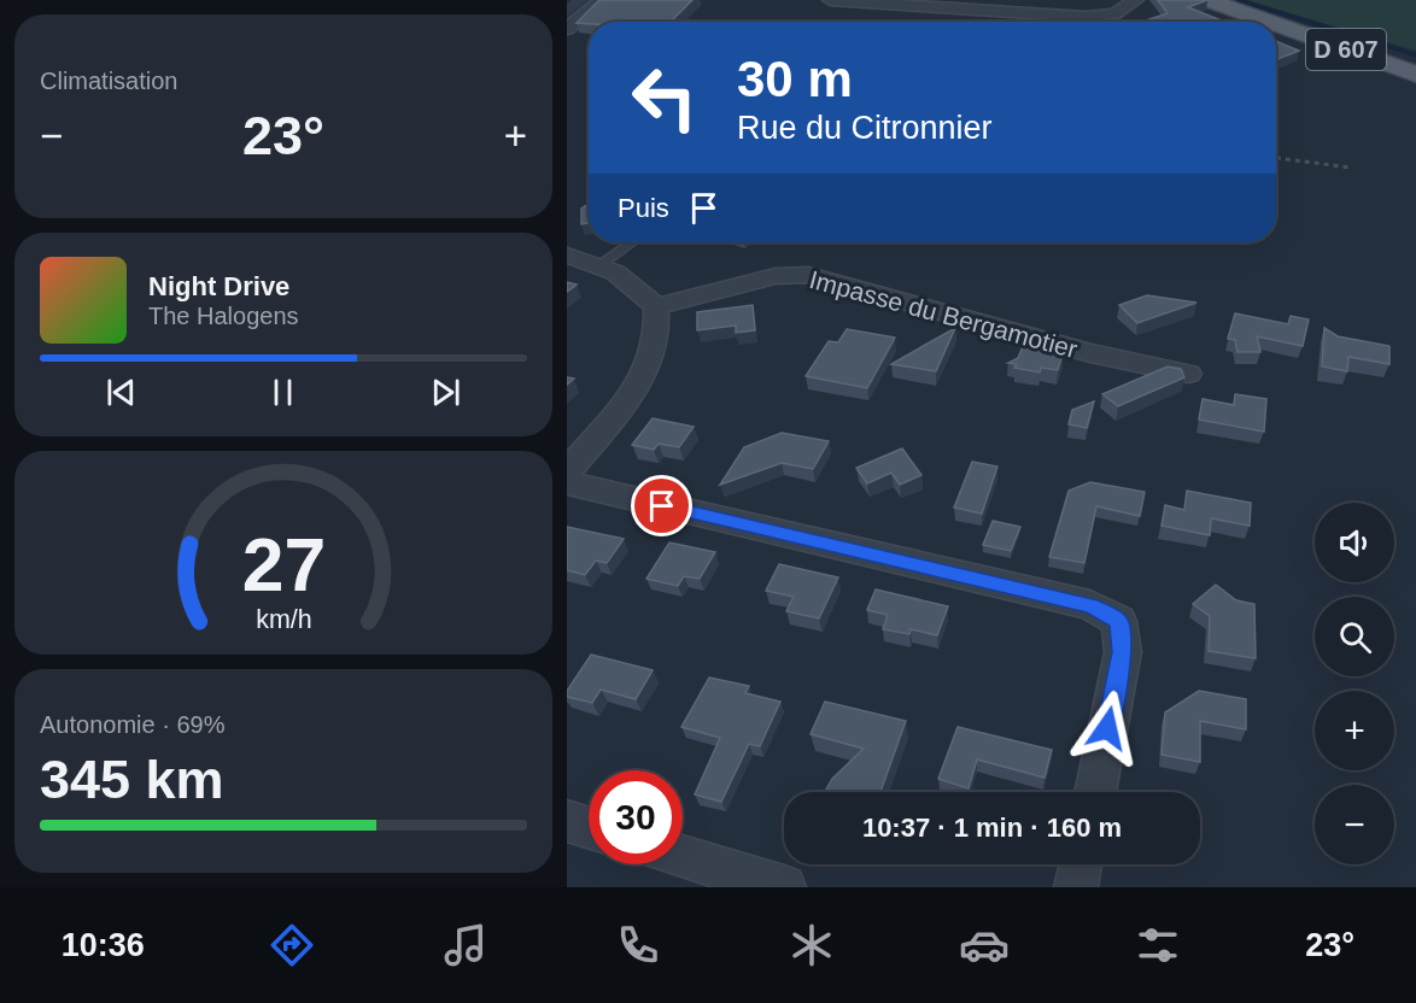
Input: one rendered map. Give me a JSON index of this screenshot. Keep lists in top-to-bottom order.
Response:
{
  "streets": {
    "main road": ["D 607"],
    "street": ["Impasse du Bergamotier"]
  },
  "page": {
    "tile": [
      "Climatisation",
      ["Autonomie · 69%", "345 km"]
    ],
    "turn": ["30 m", "Rue du Citronnier"],
    "heat": ["−", "23°", "+"],
    "then": "Puis",
    "song": ["Night Drive", "The Halogens"],
    "map_buttons": ["+", "−"],
    "limit": "30",
    "trip": "10:37 · 1 min · 160 m",
    "tabs": ["10:36", "23°"],
    "gauge": ["27", "km/h"]
  }
}
